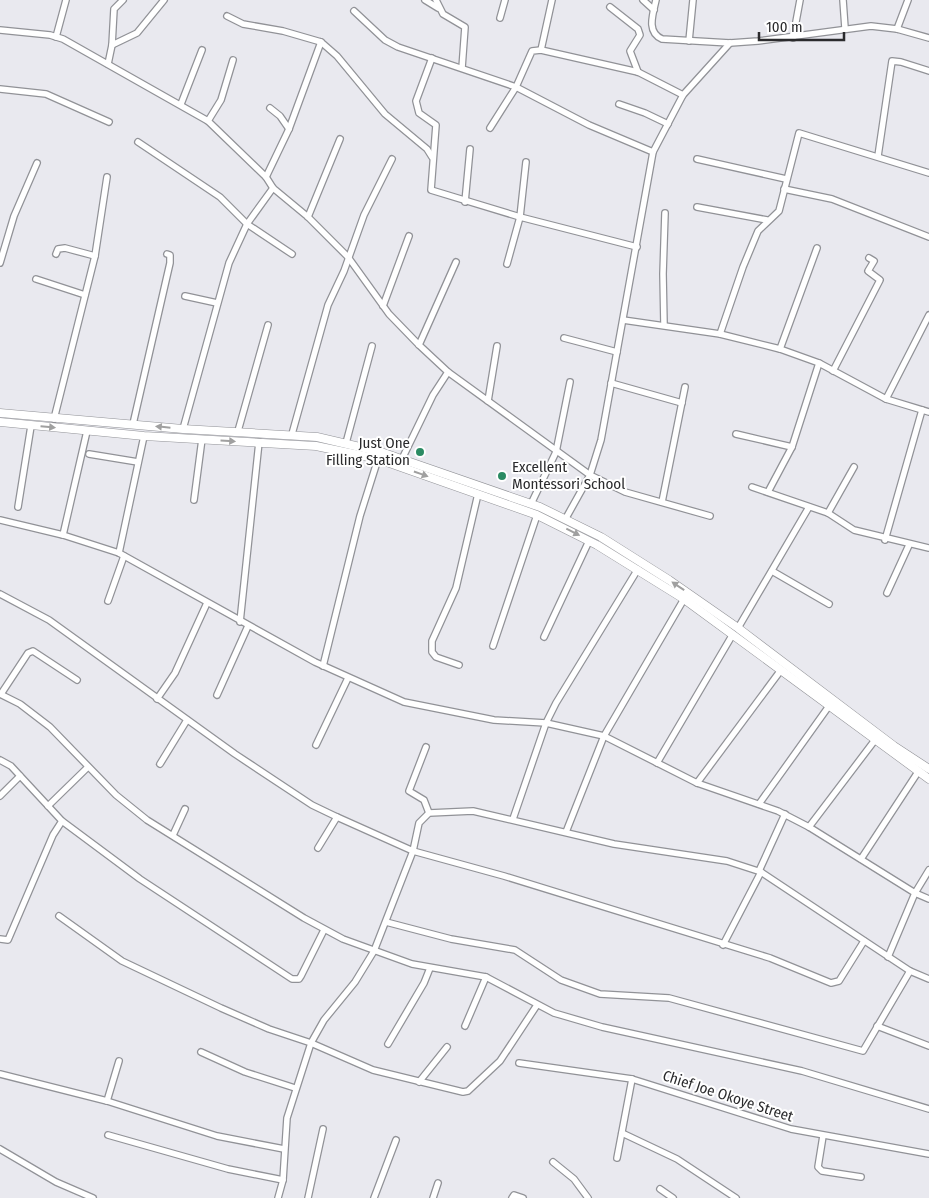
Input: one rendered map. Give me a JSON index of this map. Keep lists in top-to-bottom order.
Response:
{
  "streets": {
    "street": ["Chief Joe Okoye Street"]
  },
  "places": ["Just One Filling Station", "Excellent Montessori School"],
  "scale_bar": "100 m"
}
